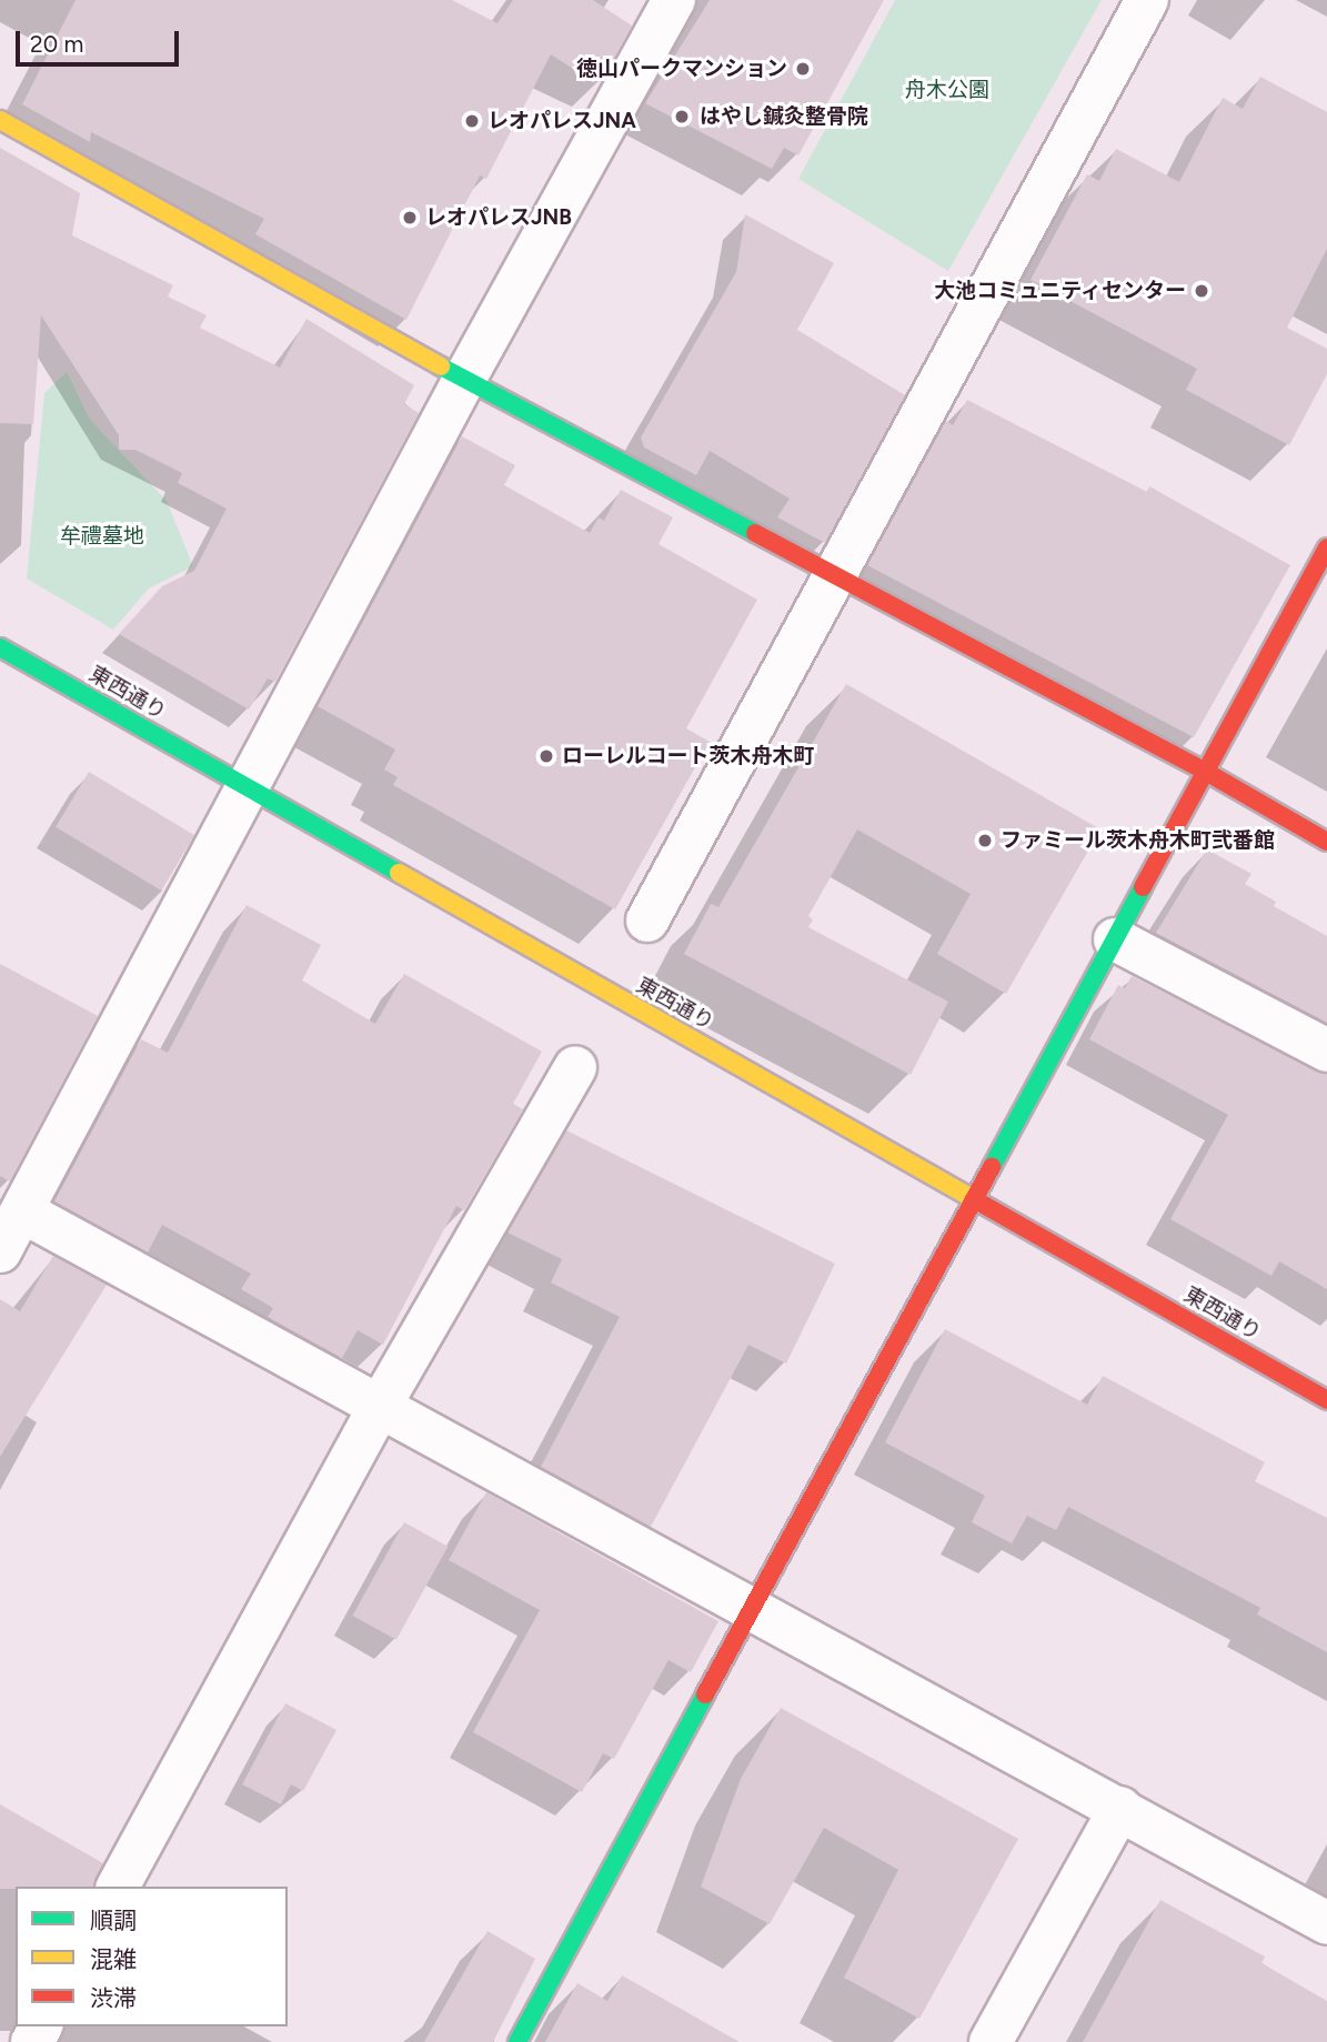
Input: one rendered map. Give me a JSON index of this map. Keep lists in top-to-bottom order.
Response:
{
  "streets": {
    "street": ["東西通り"]
  },
  "parks": ["舟木公園", "牟禮墓地"],
  "places": [
    "徳山パークマンション",
    "はやし鍼灸整骨院",
    "レオパレスJNA",
    "レオパレスJNB",
    "大池コミュニティセンター",
    "ローレルコート茨木舟木町",
    "ファミール茨木舟木町弐番館"
  ],
  "legend": ["順調", "混雑", "渋滞"],
  "scale_bar": "20 m"
}
